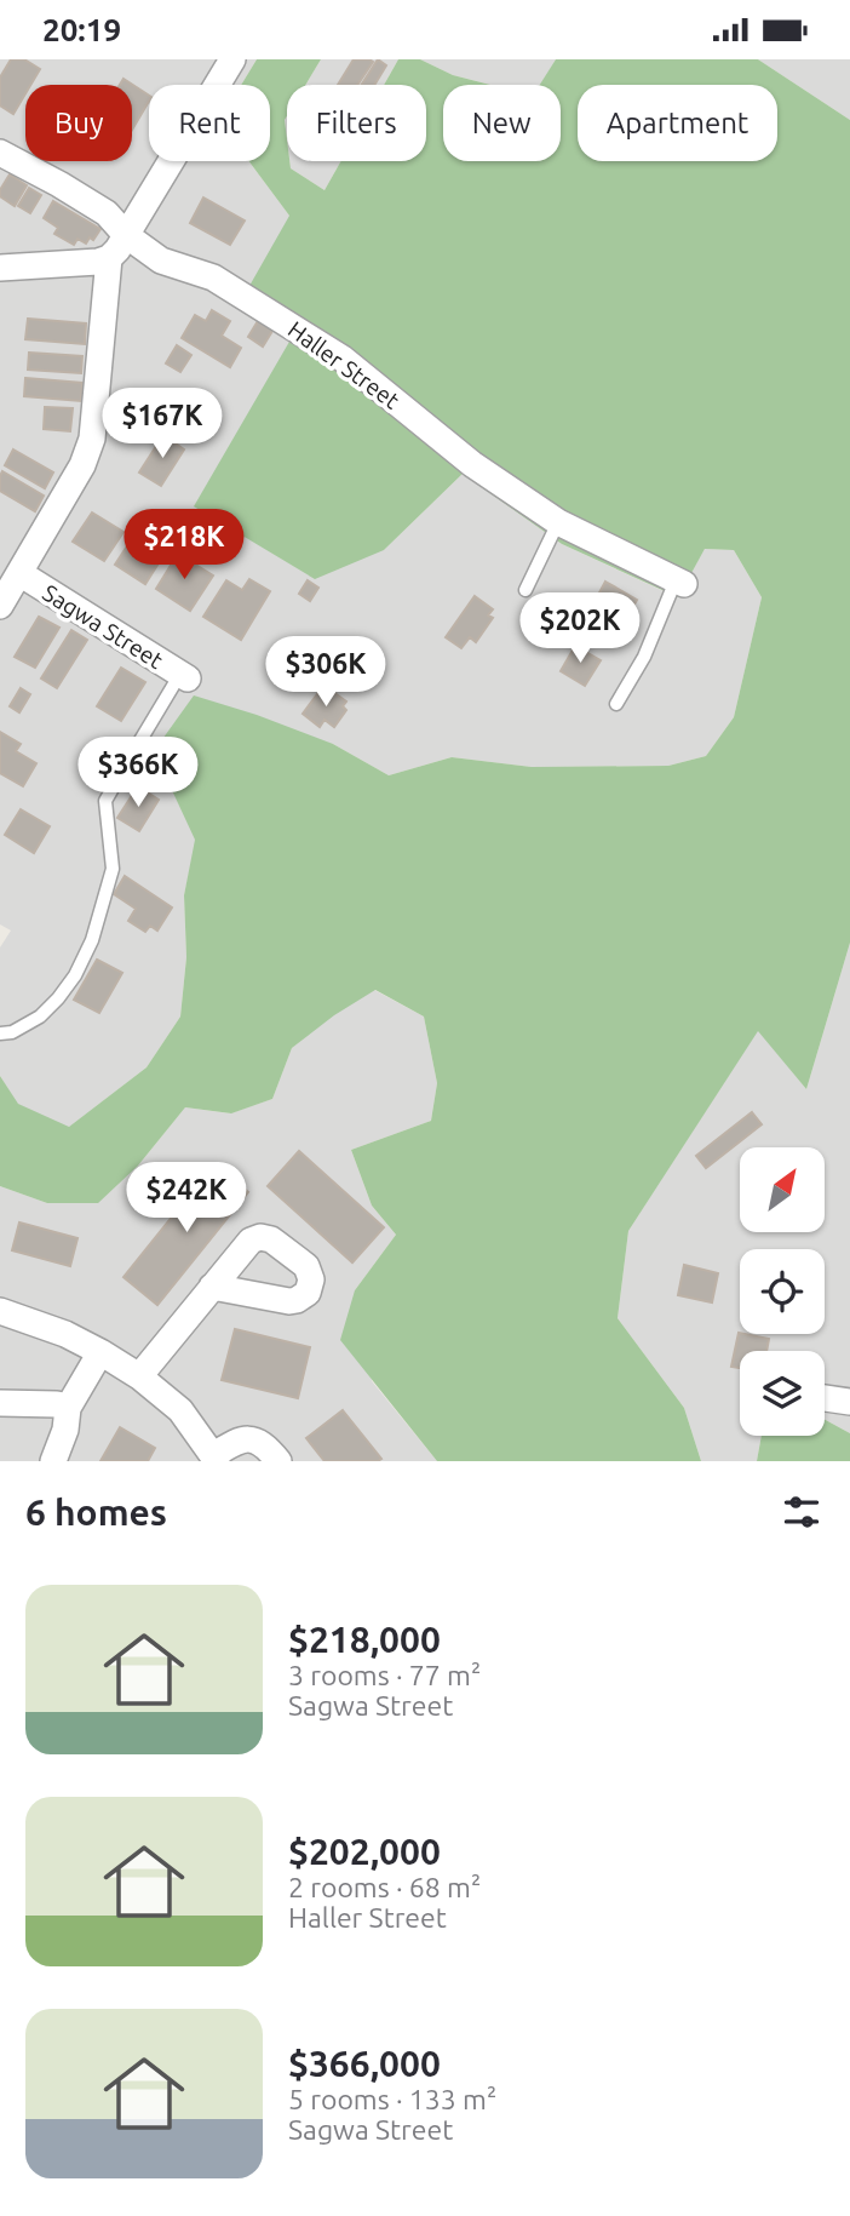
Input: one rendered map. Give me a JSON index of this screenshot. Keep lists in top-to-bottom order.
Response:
{
  "streets": {
    "street": ["Haller Street", "Sagwa Street"]
  },
  "north": "top right",
  "page": {
    "status": "20:19",
    "chip": [
      "Buy",
      "Rent",
      "Filters",
      "New",
      "Apartment"
    ],
    "price": [
      "$167K",
      "$218K",
      "$202K",
      "$306K",
      "$366K",
      "$242K"
    ],
    "heading": "6 homes",
    "list": [
      {
        "name": "$218,000",
        "note": "3 rooms · 77 m² · Sagwa Street"
      },
      {
        "name": "$202,000",
        "note": "2 rooms · 68 m² · Haller Street"
      },
      {
        "name": "$366,000",
        "note": "5 rooms · 133 m² · Sagwa Street"
      }
    ]
  }
}
